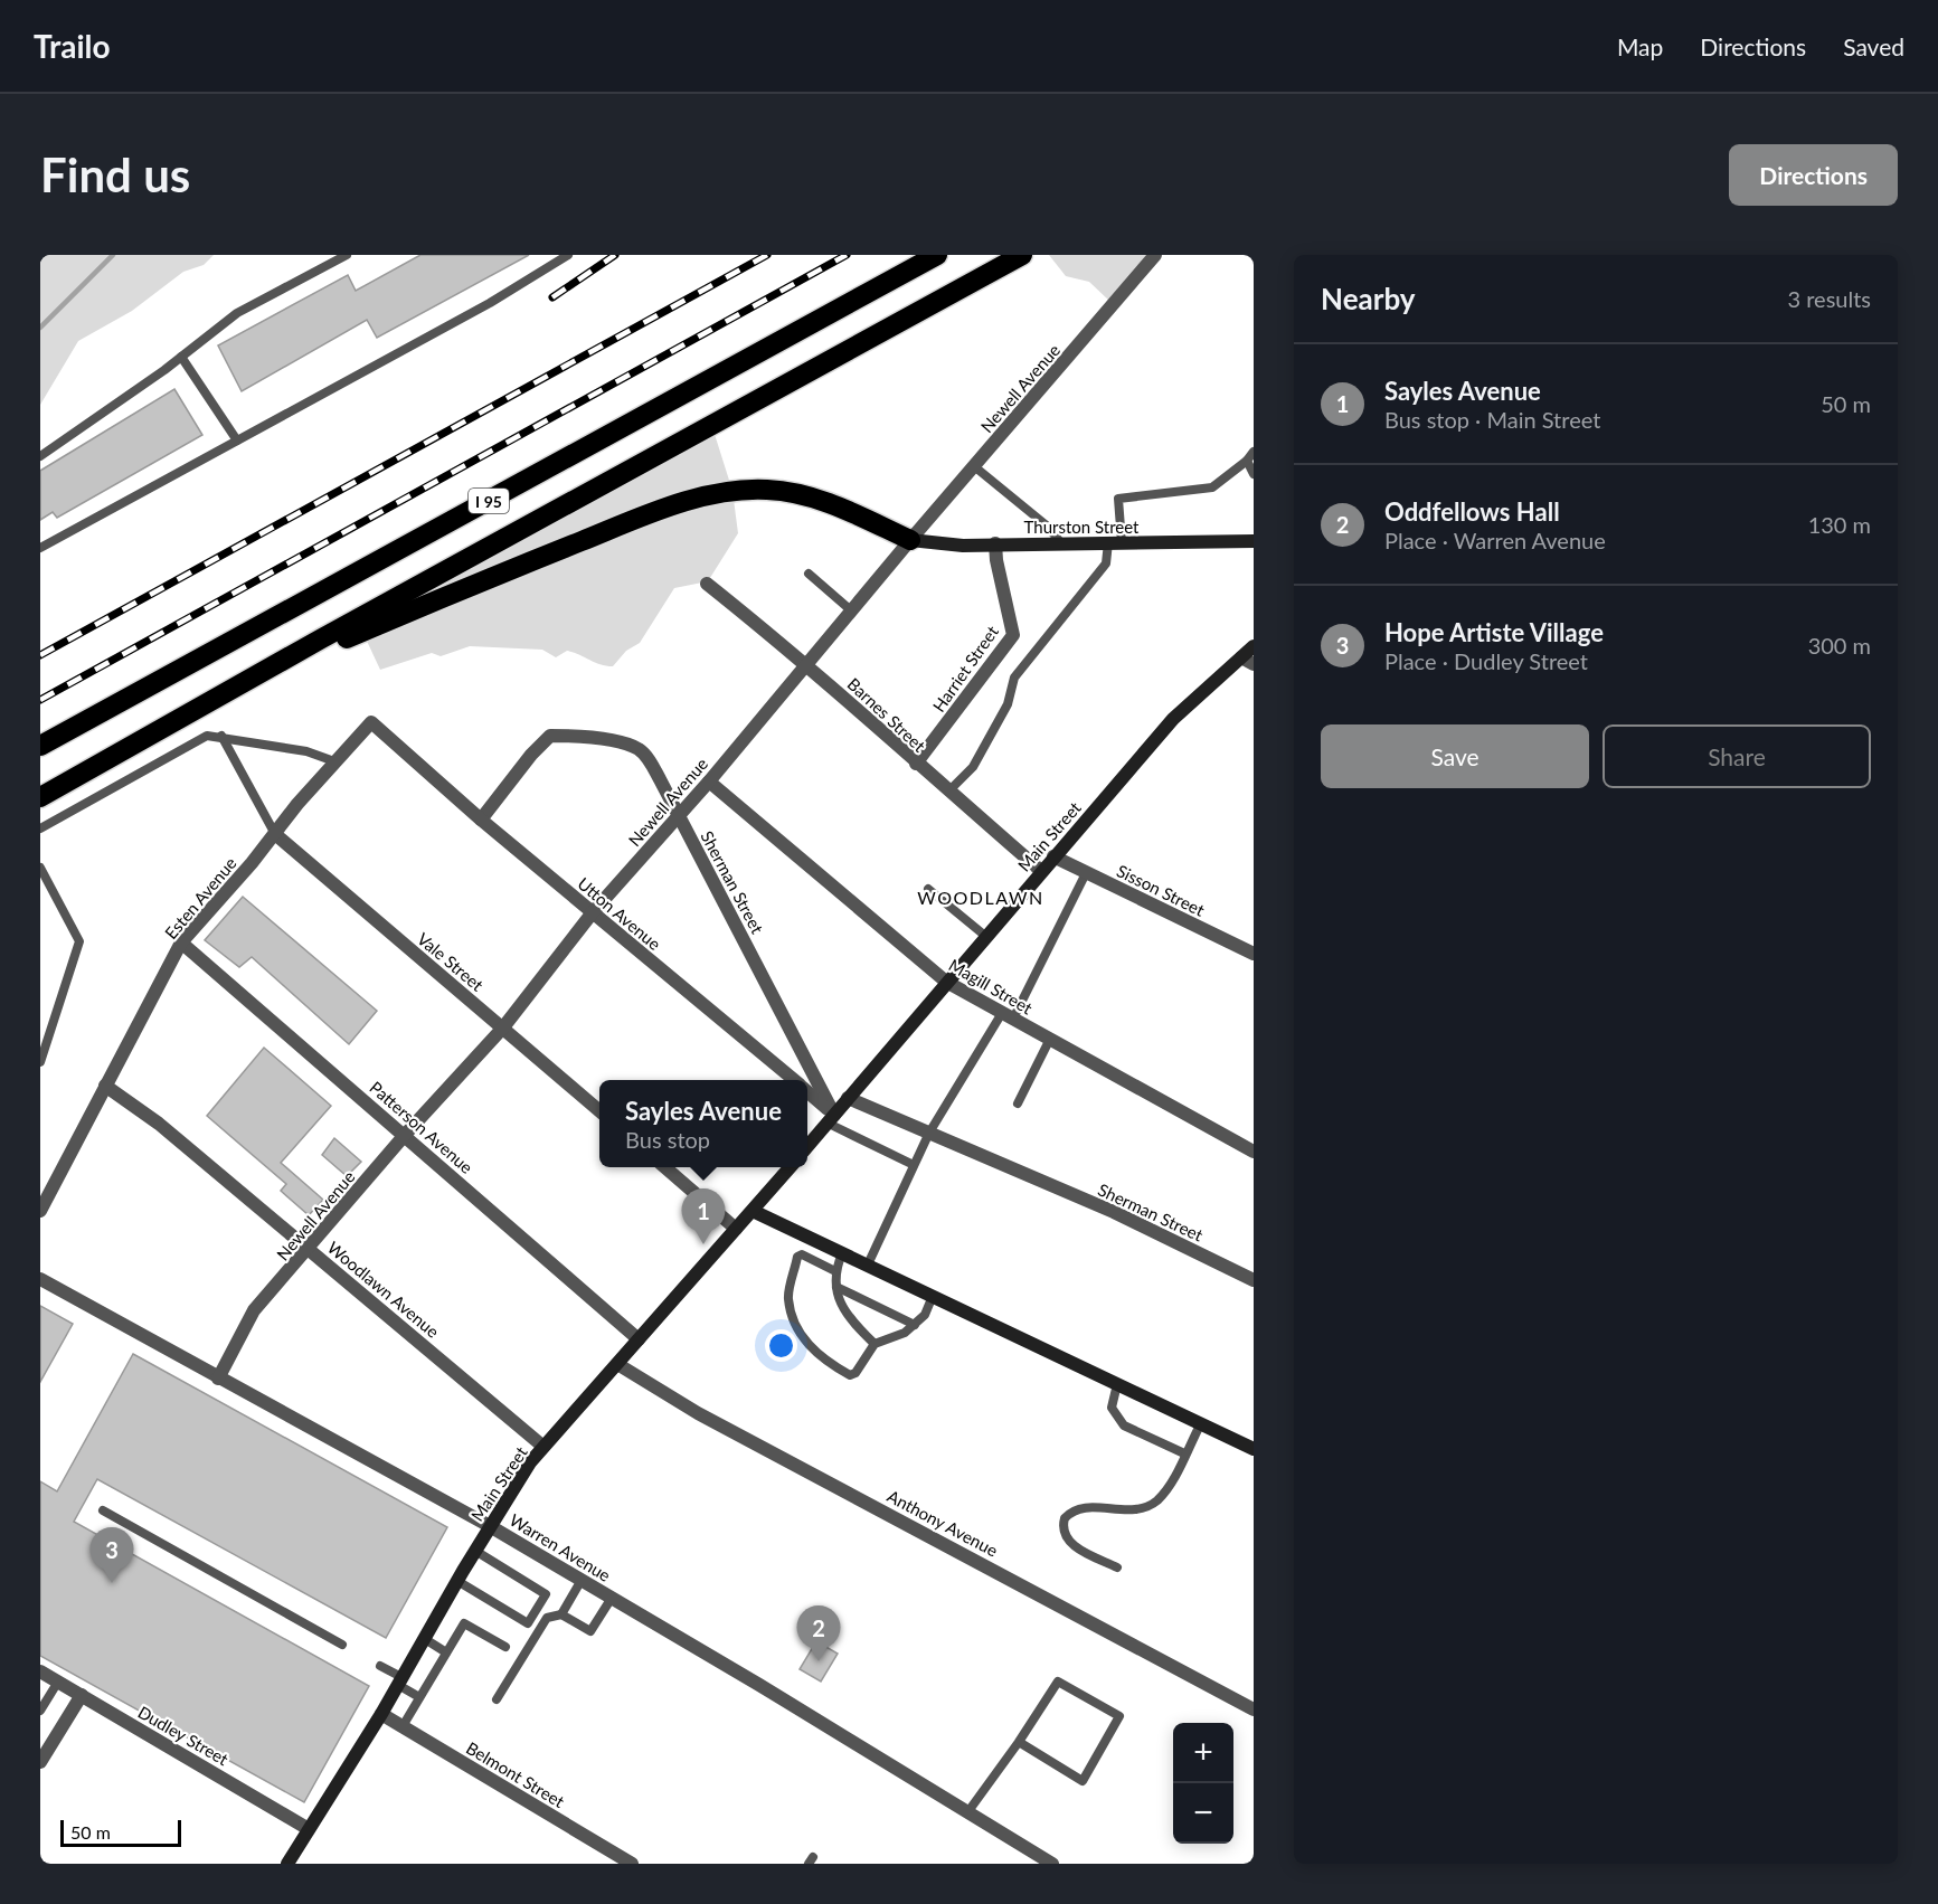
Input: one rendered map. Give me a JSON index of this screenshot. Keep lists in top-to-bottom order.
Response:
{
  "streets": {
    "highway": ["I 95"],
    "main road": ["Thurston Street", "Main Street"],
    "street": [
      "Newell Avenue",
      "Harriet Street",
      "Barnes Street",
      "Sherman Street",
      "Sisson Street",
      "Esten Avenue",
      "Utton Avenue",
      "Vale Street",
      "Magill Street",
      "Patterson Avenue",
      "Woodlawn Avenue",
      "Anthony Avenue",
      "Warren Avenue",
      "Dudley Street",
      "Belmont Street"
    ]
  },
  "crossings": [
    ["Newell Avenue", "Thurston Street"],
    ["Newell Avenue", "Barnes Street"],
    ["Newell Avenue", "Sherman Street"],
    ["Newell Avenue", "Utton Avenue"],
    ["Newell Avenue", "Vale Street"],
    ["Newell Avenue", "Magill Street"],
    ["Newell Avenue", "Patterson Avenue"],
    ["Newell Avenue", "Woodlawn Avenue"],
    ["Newell Avenue", "Warren Avenue"],
    ["Thurston Street", "Harriet Street"],
    ["Harriet Street", "Barnes Street"],
    ["Barnes Street", "Main Street"],
    ["Main Street", "Sherman Street"],
    ["Main Street", "Sisson Street"],
    ["Main Street", "Utton Avenue"],
    ["Main Street", "Magill Street"],
    ["Main Street", "Patterson Avenue"],
    ["Main Street", "Woodlawn Avenue"],
    ["Main Street", "Anthony Avenue"],
    ["Main Street", "Warren Avenue"],
    ["Main Street", "Dudley Street"],
    ["Main Street", "Belmont Street"],
    ["Sherman Street", "Utton Avenue"],
    ["Esten Avenue", "Utton Avenue"],
    ["Esten Avenue", "Vale Street"],
    ["Esten Avenue", "Patterson Avenue"],
    ["Esten Avenue", "Woodlawn Avenue"]
  ],
  "districts": ["WOODLAWN"],
  "scale_bar": "50 m",
  "page": {
    "header": "Trailo",
    "nav": ["Map", "Directions", "Saved"],
    "buttons": [
      "Directions",
      ["Save", "Share"]
    ],
    "title": "Find us",
    "heading": ["Nearby", "3 results"],
    "list": [
      {
        "mark": "1",
        "name": "Sayles Avenue",
        "note": "Bus stop · Main Street",
        "value": "50 m"
      },
      {
        "mark": "2",
        "name": "Oddfellows Hall",
        "note": "Place · Warren Avenue",
        "value": "130 m"
      },
      {
        "mark": "3",
        "name": "Hope Artiste Village",
        "note": "Place · Dudley Street",
        "value": "300 m"
      }
    ],
    "popup": ["Sayles Avenue", "Bus stop"],
    "pins": ["1", "3", "2"],
    "map_buttons": ["+", "−"],
    "scale": "50 m"
  }
}
